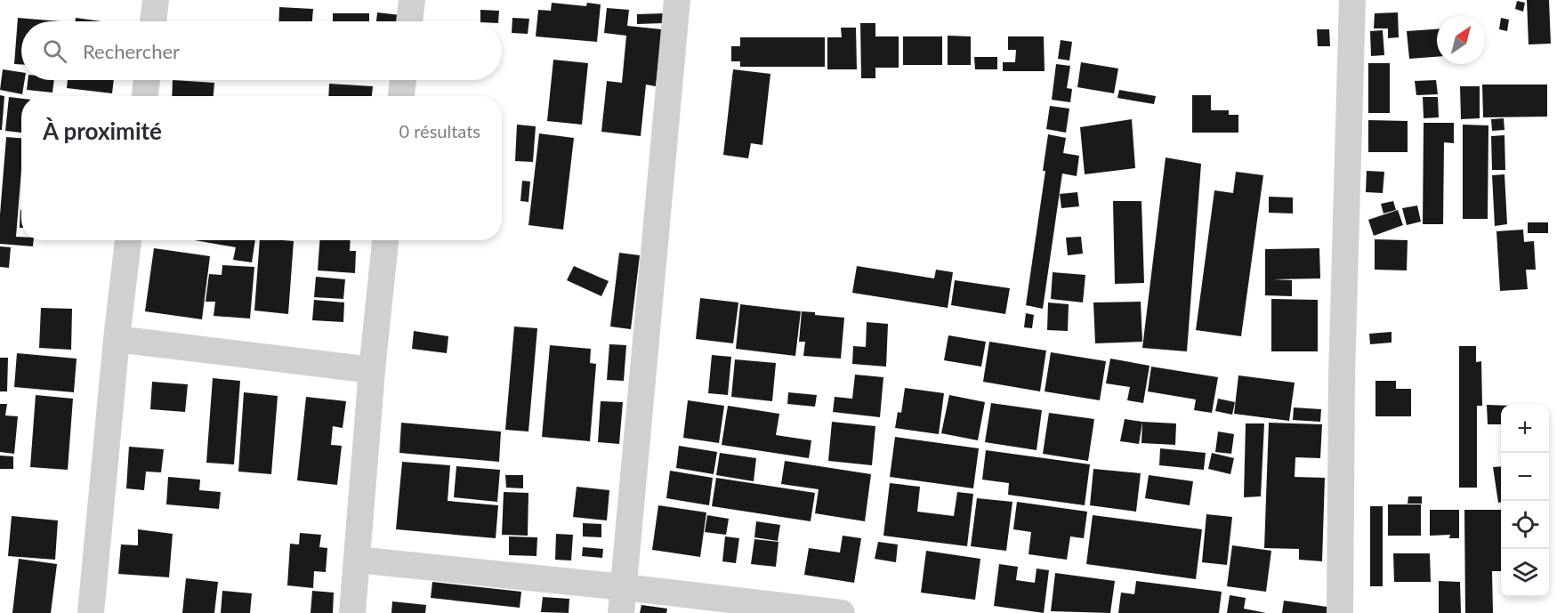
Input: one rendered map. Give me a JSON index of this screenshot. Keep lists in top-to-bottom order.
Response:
{
  "north": "top right",
  "page": {
    "search": "Rechercher",
    "heading": ["À proximité", "0 résultats"],
    "map_buttons": ["+", "−"]
  }
}
